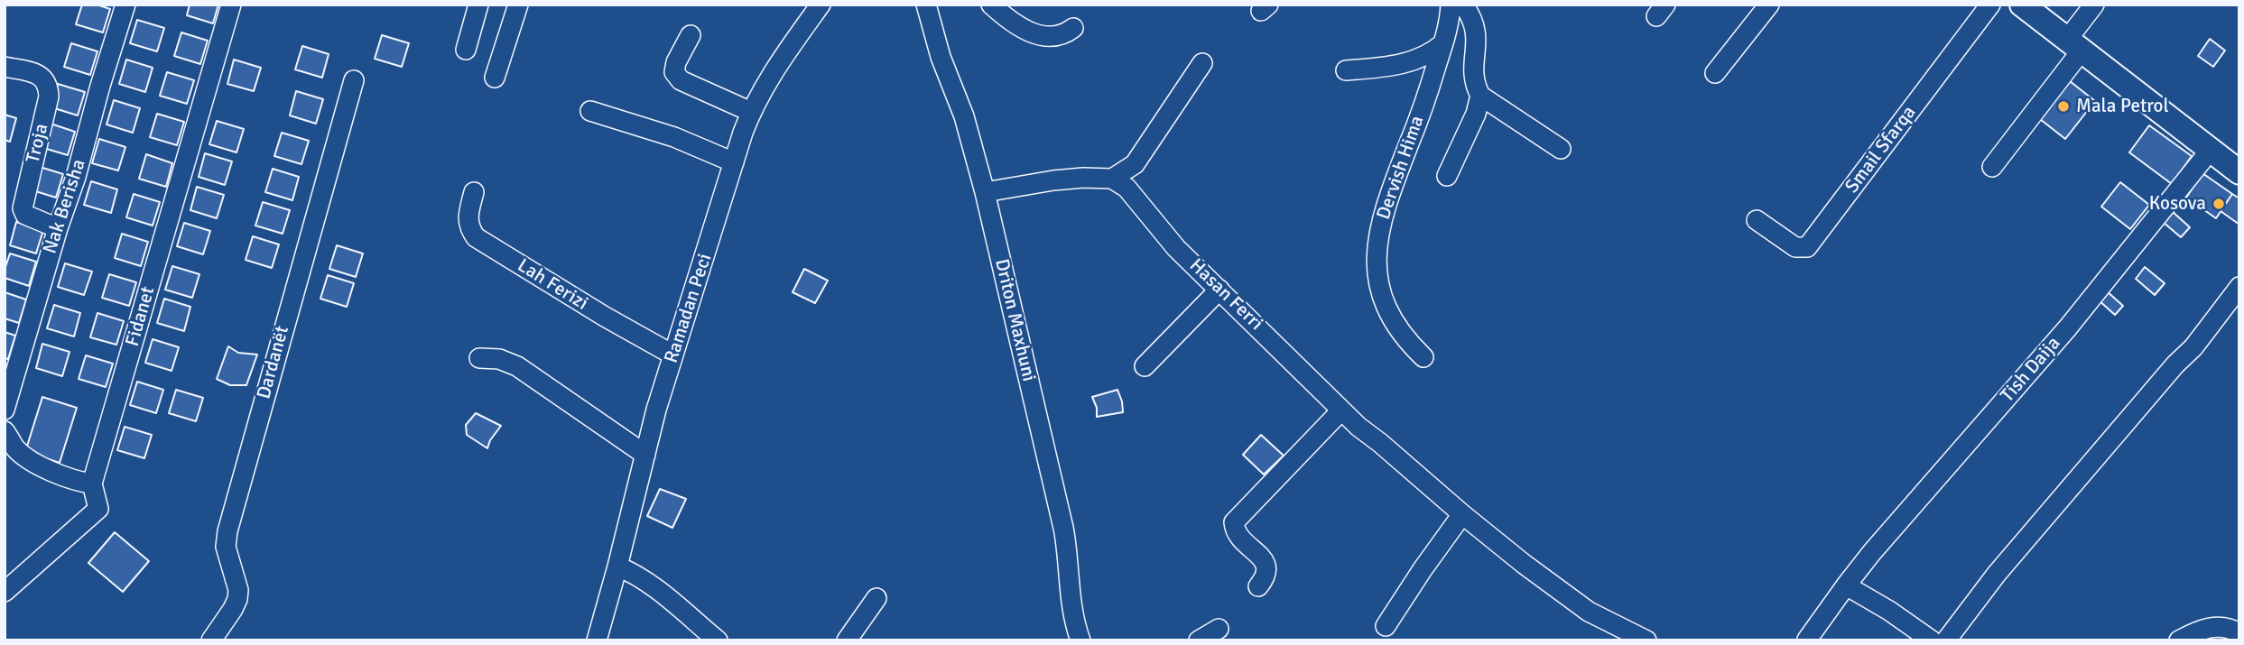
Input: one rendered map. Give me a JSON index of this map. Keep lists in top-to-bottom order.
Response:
{
  "streets": {
    "street": [
      "Troja",
      "Smail Sfarqa",
      "Dervish Hima",
      "Nak Berisha",
      "Lah Ferizi",
      "Hasan Ferri",
      "Ramadan Peci",
      "Fidanet",
      "Driton Maxhuni",
      "Dardanët",
      "Tish Daija"
    ]
  },
  "crossings": [
    ["Troja", "Nak Berisha"],
    ["Lah Ferizi", "Ramadan Peci"]
  ],
  "places": ["Mala Petrol", "Kosova"]
}
